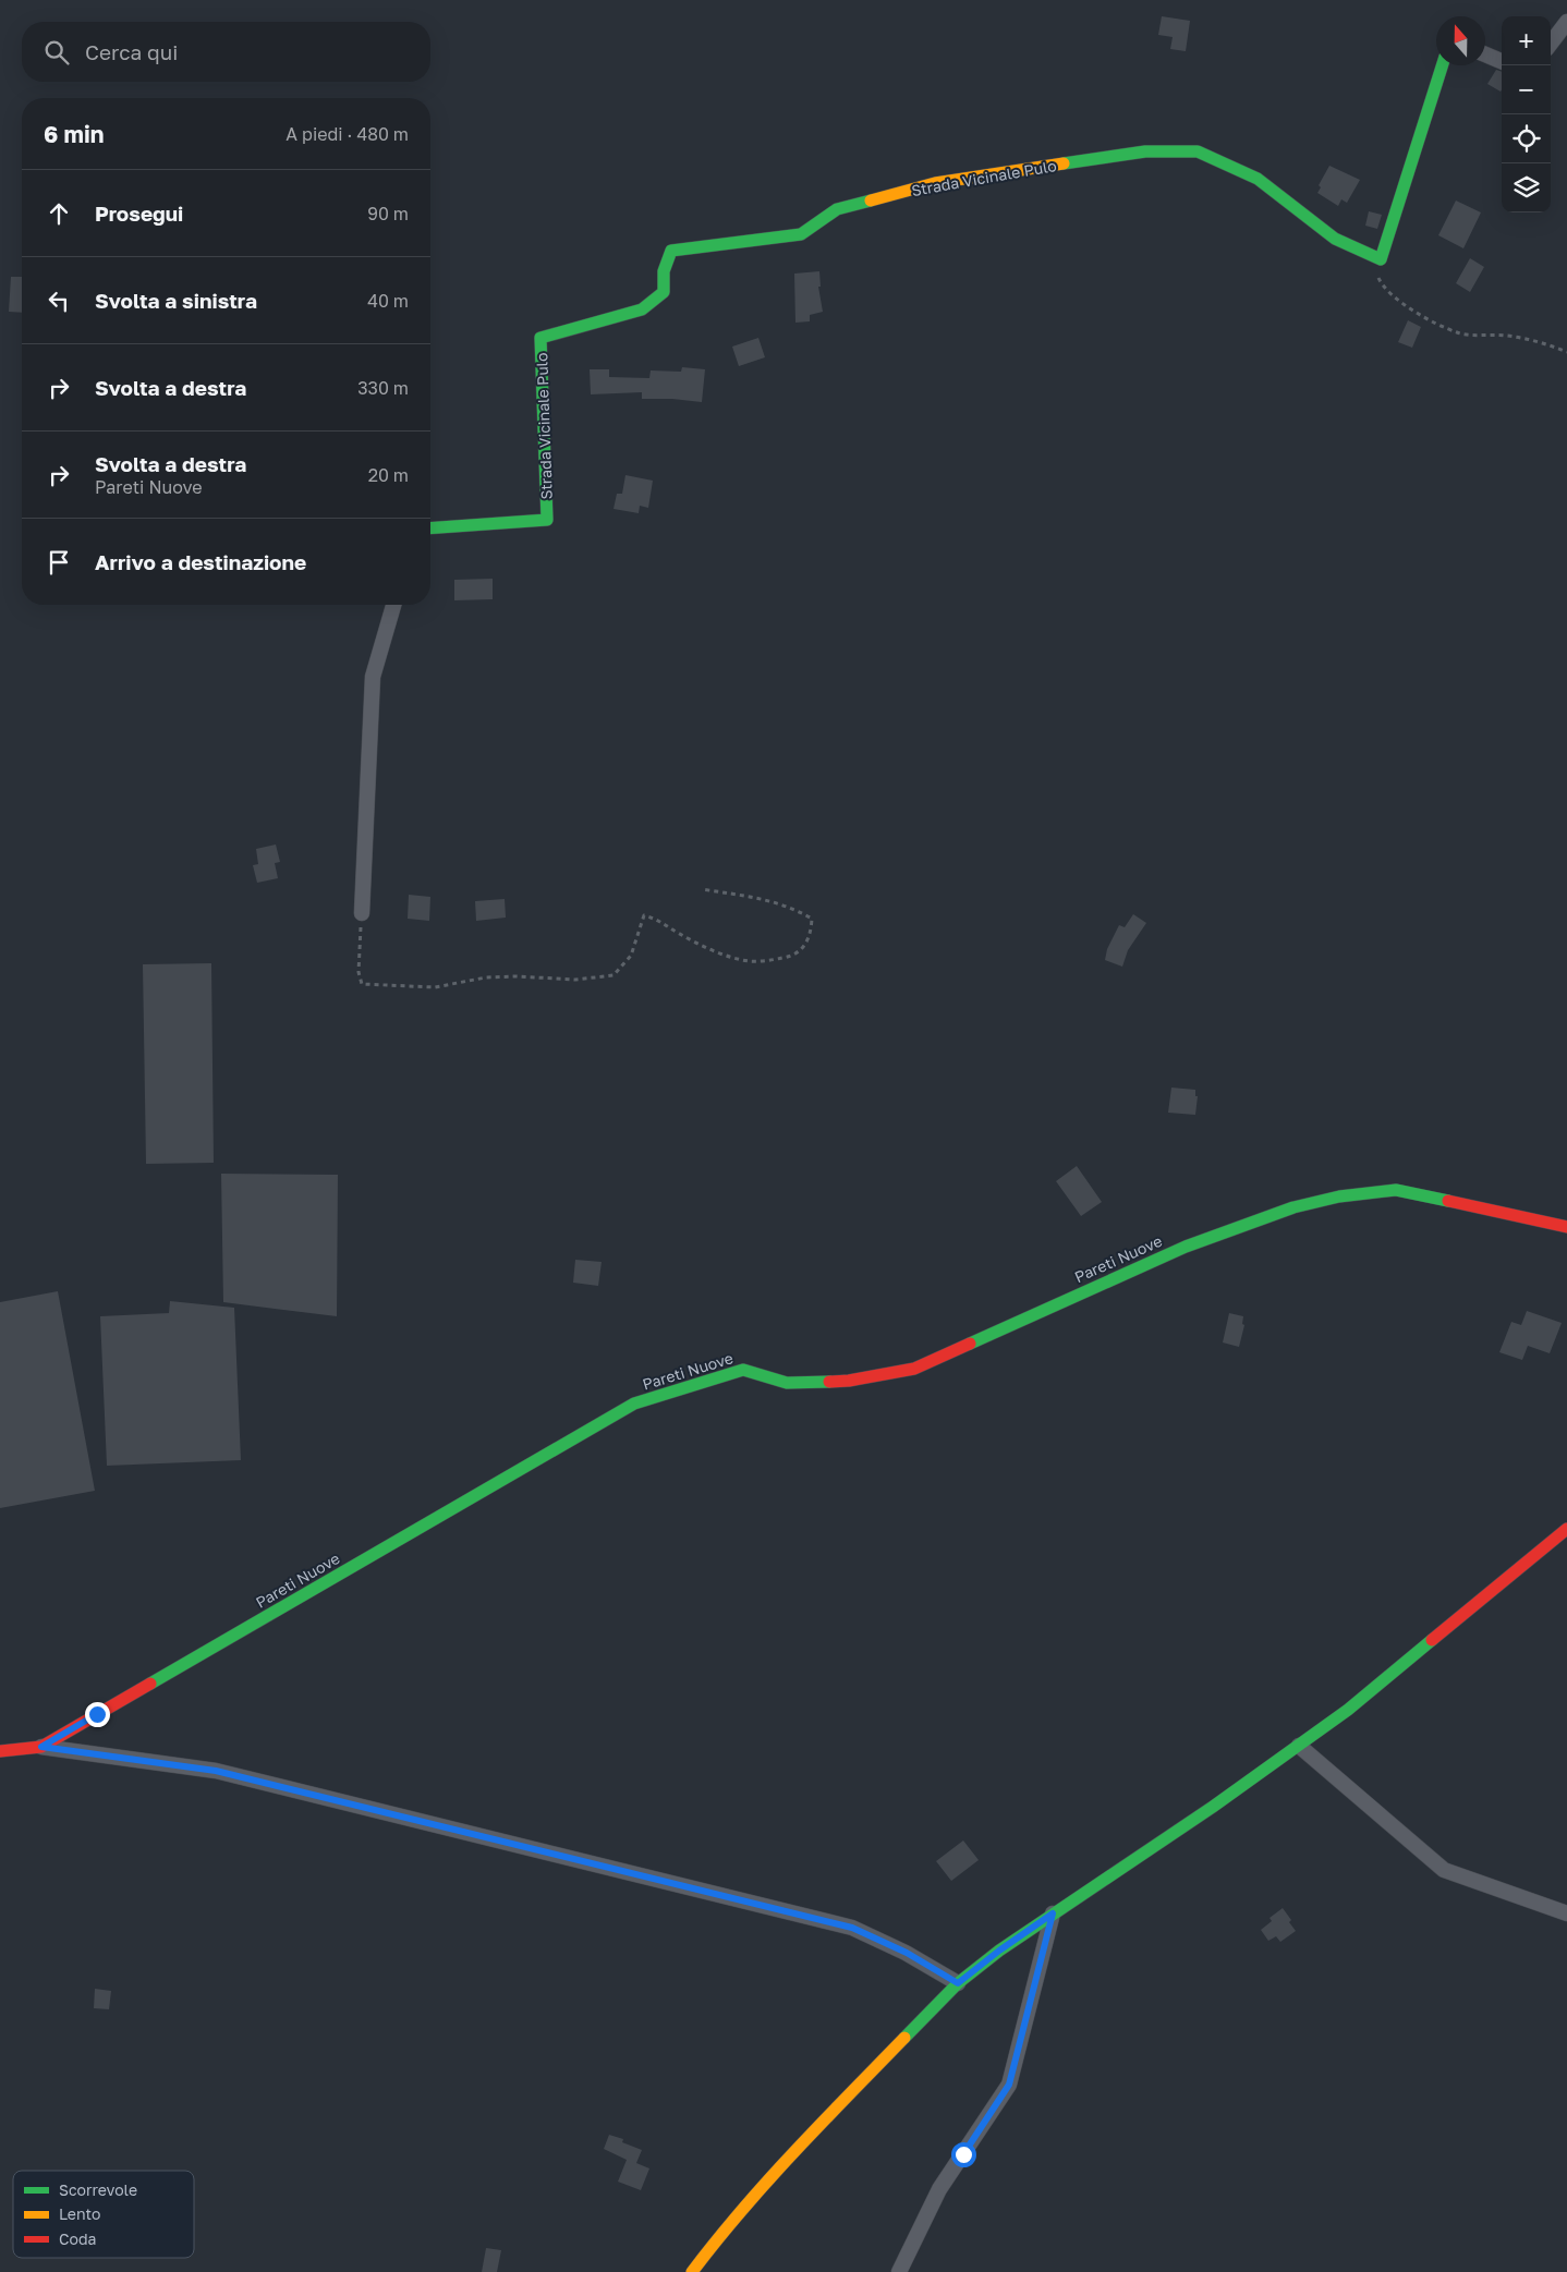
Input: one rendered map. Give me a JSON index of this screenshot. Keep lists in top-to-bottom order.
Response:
{
  "streets": {
    "street": ["Strada Vicinale Pulo", "Pareti Nuove"]
  },
  "legend": ["Scorrevole", "Lento", "Coda"],
  "north": "top",
  "page": {
    "map_buttons": ["+", "−"],
    "search": "Cerca qui",
    "heading": ["6 min", "A piedi · 480 m"],
    "list": [
      ["Prosegui", "90 m"],
      ["Svolta a sinistra", "40 m"],
      ["Svolta a destra", "330 m"],
      ["Svolta a destra", "Pareti Nuove", "20 m"],
      "Arrivo a destinazione"
    ]
  }
}
